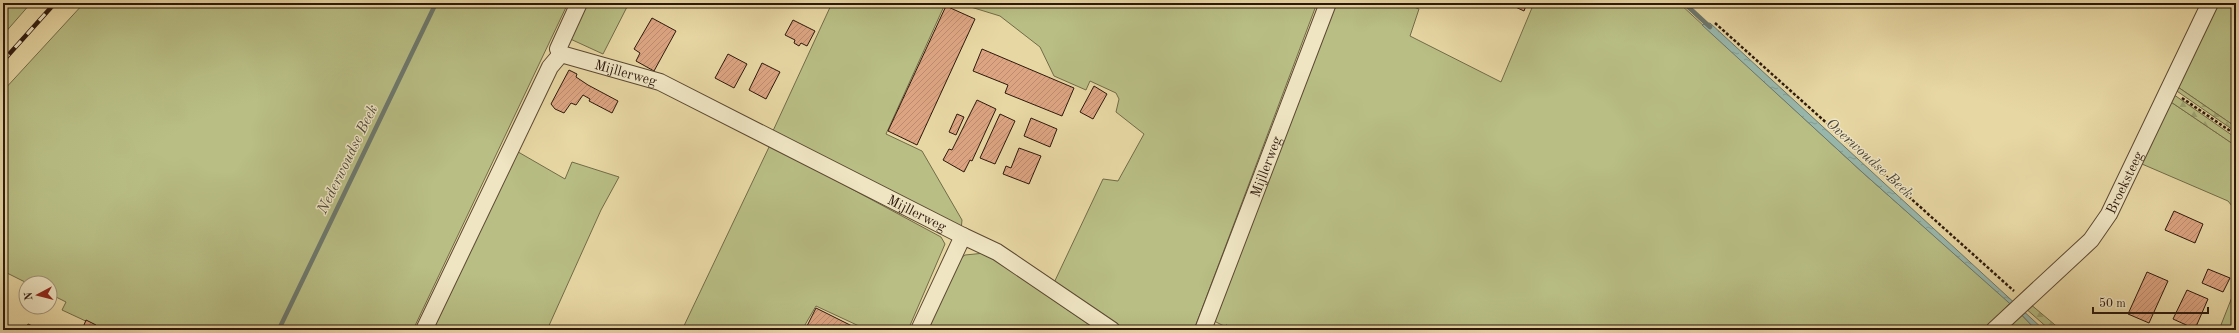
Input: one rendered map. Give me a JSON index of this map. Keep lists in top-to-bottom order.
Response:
{
  "streets": {
    "street": ["Mijllerweg", "Broeksteeg"]
  },
  "water": ["Overwoudse Beek", "Nederwoudse Beek"],
  "scale_bar": "50 m",
  "north": "left"
}
